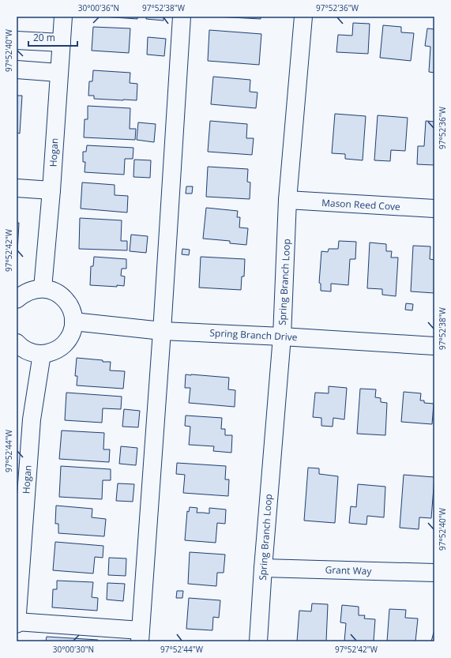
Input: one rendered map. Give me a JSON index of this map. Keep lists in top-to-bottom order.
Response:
{
  "streets": {
    "street": [
      "Hogan",
      "Mason Reed Cove",
      "Spring Branch Loop",
      "Spring Branch Drive",
      "Grant Way"
    ]
  },
  "crossings": [
    ["Mason Reed Cove", "Spring Branch Loop"],
    ["Spring Branch Loop", "Spring Branch Drive"],
    ["Spring Branch Loop", "Grant Way"]
  ],
  "scale_bar": "20 m",
  "coordinates": [
    "30°00'36\"N",
    "97°52'38\"W",
    "97°52'36\"W",
    "97°52'40\"W",
    "97°52'42\"W",
    "97°52'44\"W",
    "30°00'30\"N"
  ]
}
